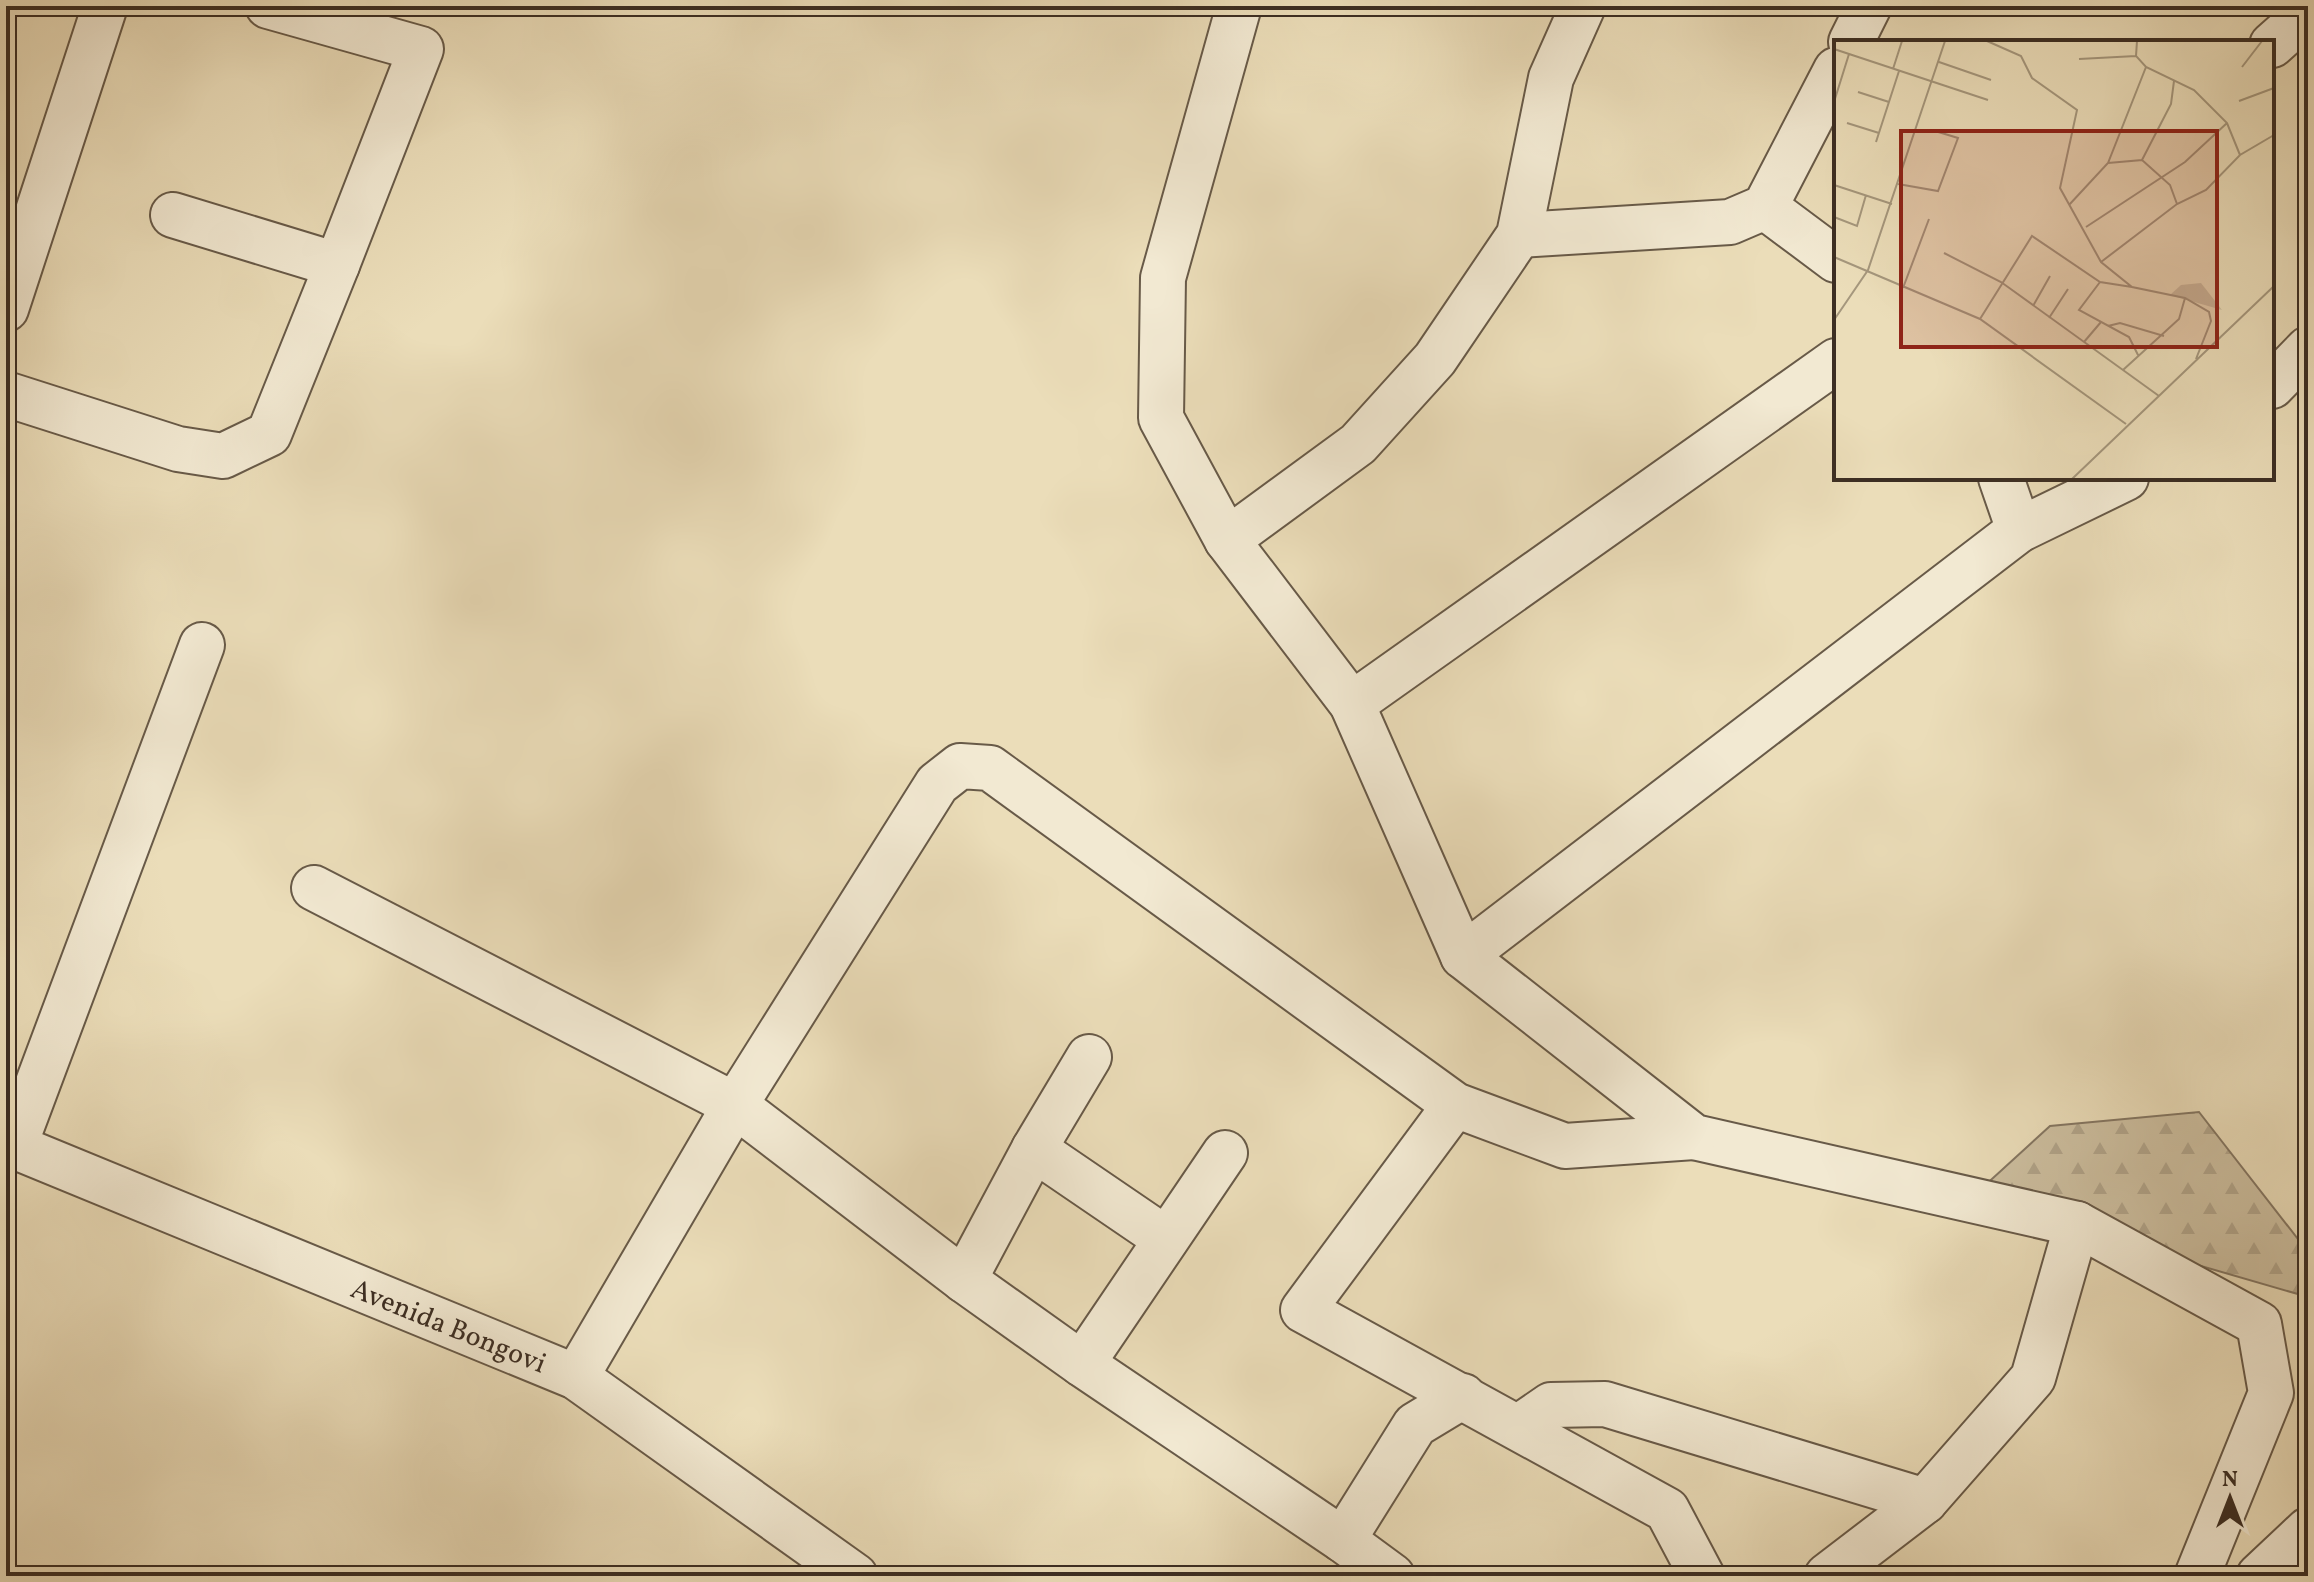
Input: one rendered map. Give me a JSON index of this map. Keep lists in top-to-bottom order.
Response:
{
  "streets": {
    "street": ["Avenida Bongovi"]
  },
  "north": "top"
}
